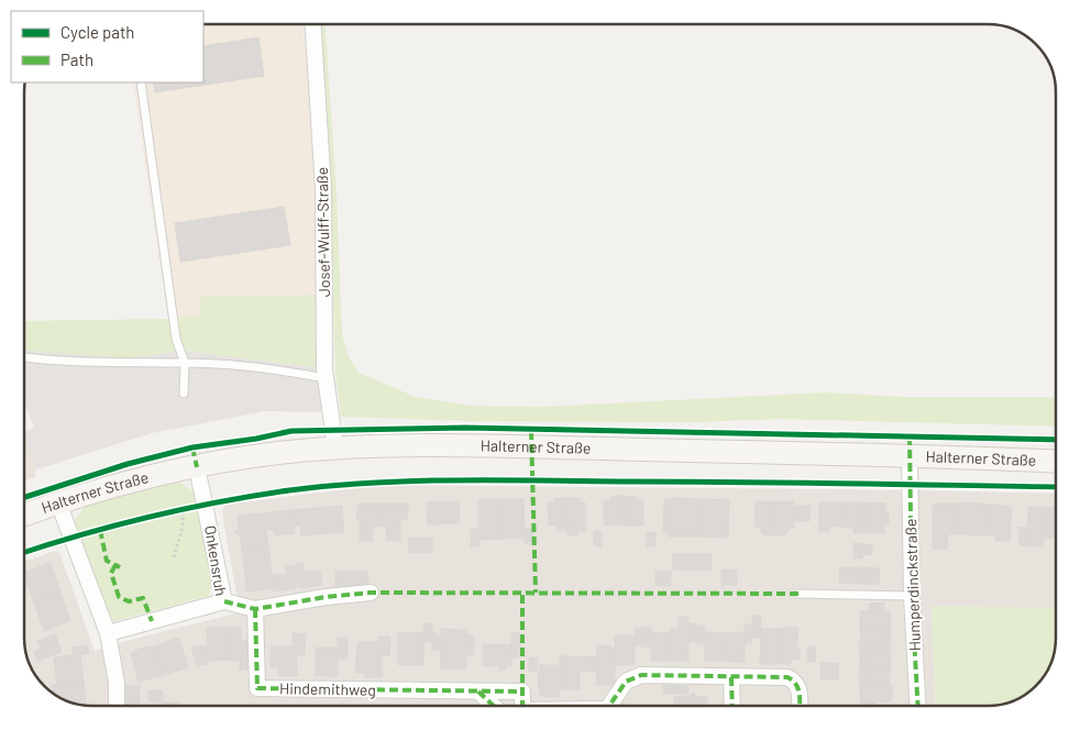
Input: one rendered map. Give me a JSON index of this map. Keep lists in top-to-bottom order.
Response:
{
  "streets": {
    "main road": ["Halterner Straße"],
    "street": [
      "Josef-Wulff-Straße",
      "Onkensruh",
      "Humperdinckstraße",
      "Hindemithweg"
    ]
  },
  "crossings": [
    ["Josef-Wulff-Straße", "Halterner Straße"],
    ["Halterner Straße", "Onkensruh"],
    ["Halterner Straße", "Humperdinckstraße"]
  ],
  "legend": ["Cycle path", "Path"]
}
